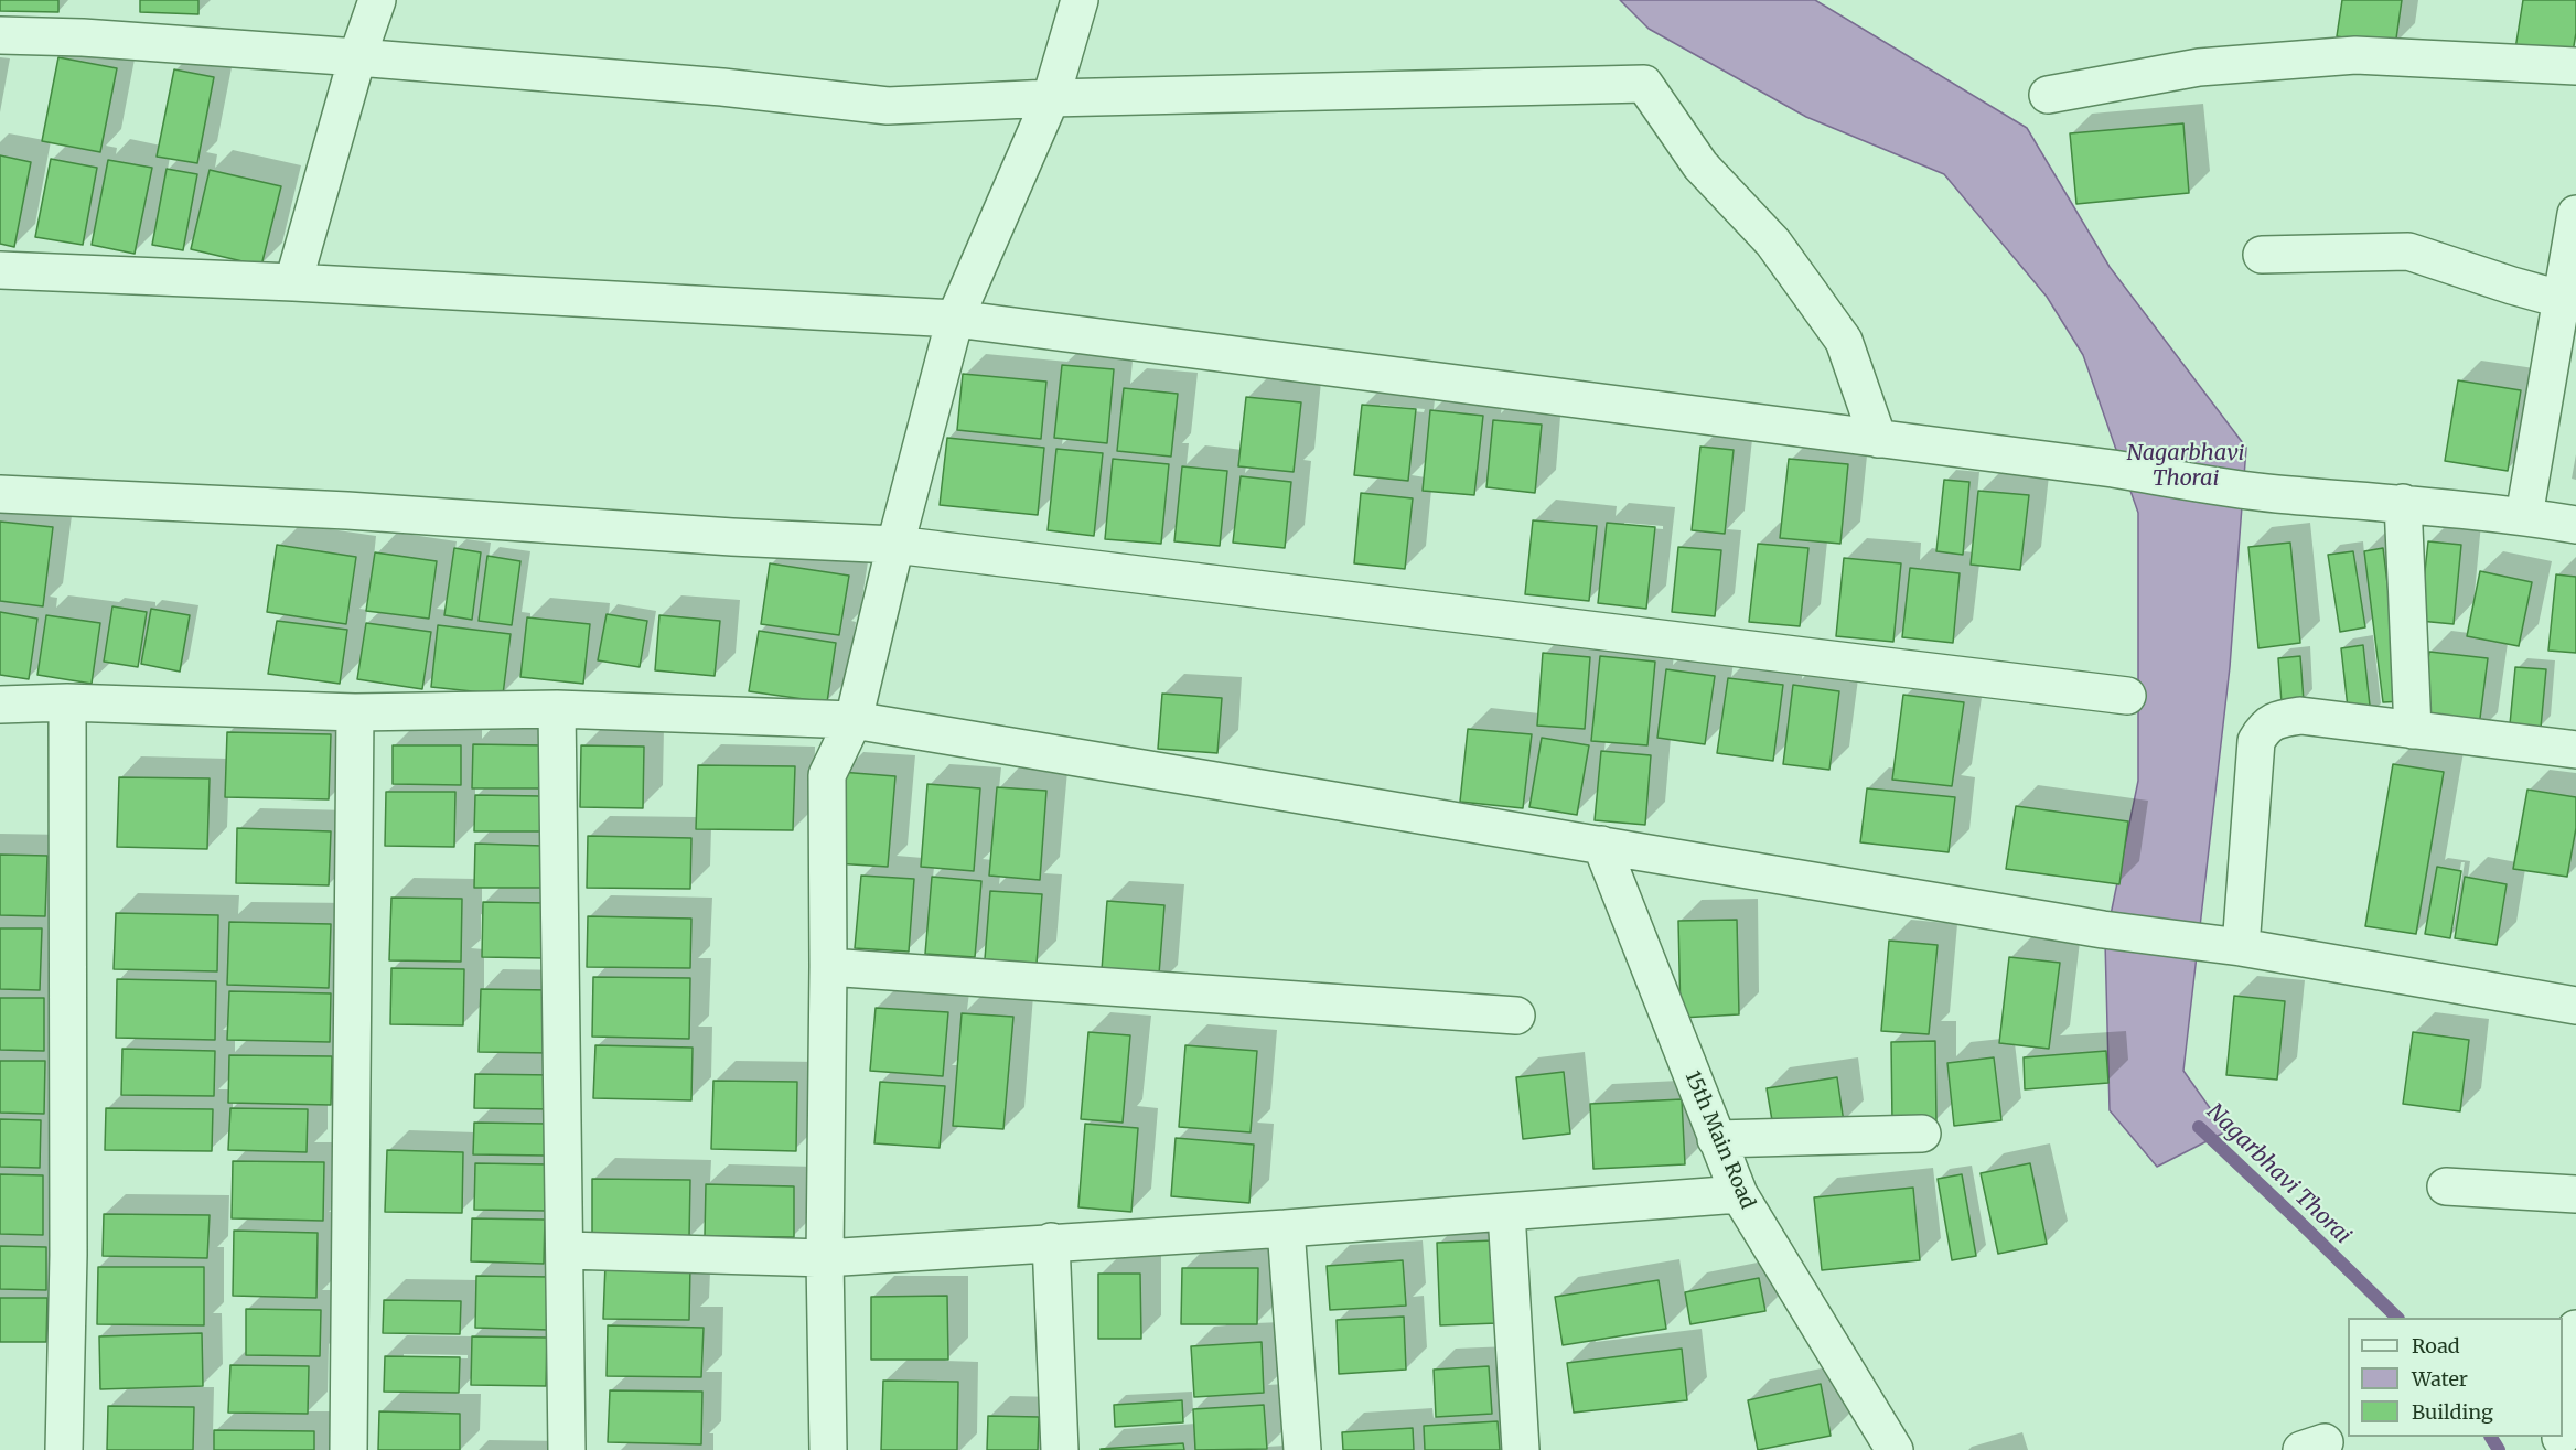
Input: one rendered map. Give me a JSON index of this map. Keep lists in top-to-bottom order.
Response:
{
  "streets": {
    "street": ["15th Main Road"]
  },
  "water": ["Nagarbhavi Thorai"],
  "legend": ["Road", "Water", "Building"]
}
